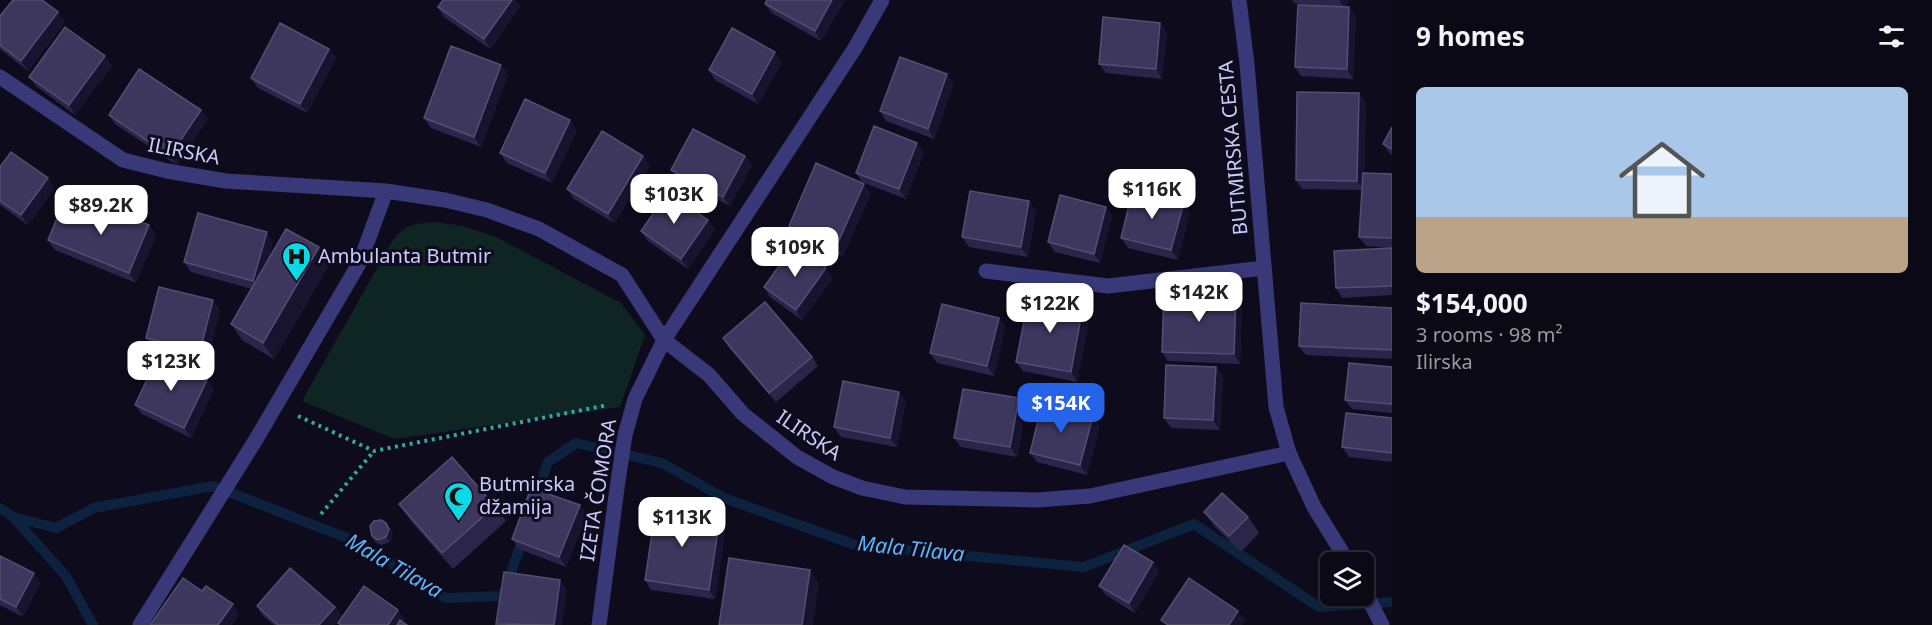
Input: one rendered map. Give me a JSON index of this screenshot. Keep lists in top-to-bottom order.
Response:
{
  "streets": {
    "street": ["BUTMIRSKA CESTA", "ILIRSKA", "IZETA ČOMORA"]
  },
  "crossings": [
    ["BUTMIRSKA CESTA", "ILIRSKA"],
    ["ILIRSKA", "IZETA ČOMORA"]
  ],
  "water": ["Mala Tilava"],
  "places": {
    "hospital": ["Ambulanta Butmir"],
    "mosque": ["Butmirska džamija"]
  },
  "page": {
    "heading": "9 homes",
    "list": [
      {
        "name": "$154,000",
        "note": "3 rooms · 98 m² · Ilirska"
      }
    ],
    "price": [
      "$116K",
      "$103K",
      "$89.2K",
      "$109K",
      "$142K",
      "$122K",
      "$123K",
      "$154K",
      "$113K"
    ]
  }
}
